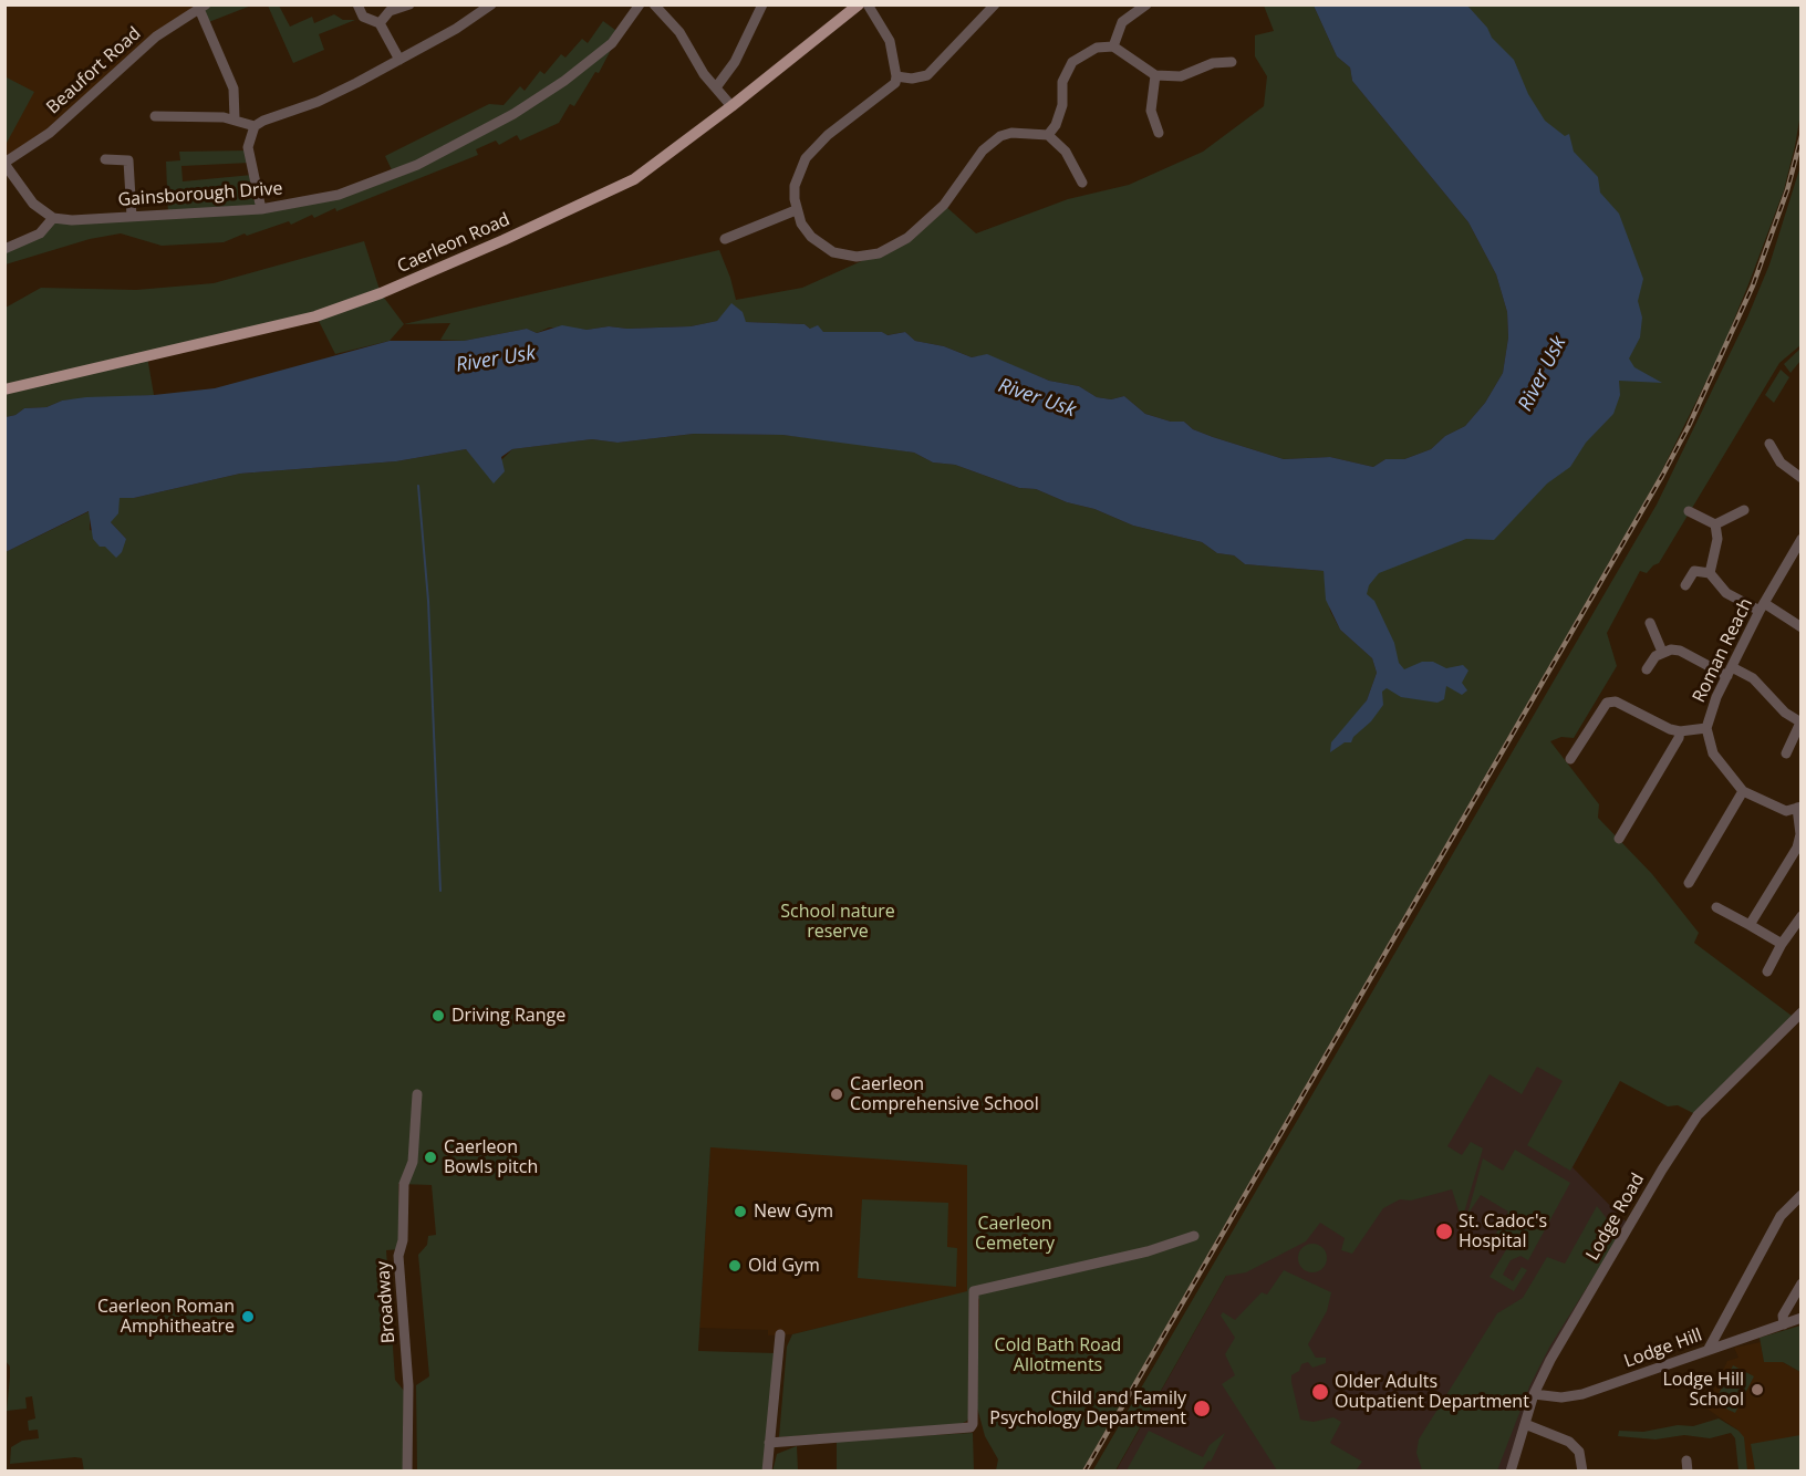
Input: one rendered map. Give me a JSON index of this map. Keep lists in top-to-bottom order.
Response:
{
  "streets": {
    "main road": ["Caerleon Road"],
    "street": [
      "Beaufort Road",
      "Gainsborough Drive",
      "Roman Reach",
      "Lodge Road",
      "Broadway",
      "Lodge Hill"
    ]
  },
  "crossings": [
    ["Lodge Road", "Lodge Hill"]
  ],
  "water": ["River Usk"],
  "parks": ["School nature reserve", "Caerleon Cemetery", "Cold Bath Road Allotments"],
  "places": [
    "Driving Range",
    "Caerleon Comprehensive School",
    "Caerleon Bowls pitch",
    "New Gym",
    "St. Cadoc's Hospital",
    "Old Gym",
    "Caerleon Roman Amphitheatre",
    "Lodge Hill School",
    "Older Adults Outpatient Department",
    "Child and Family Psychology Department"
  ]
}
